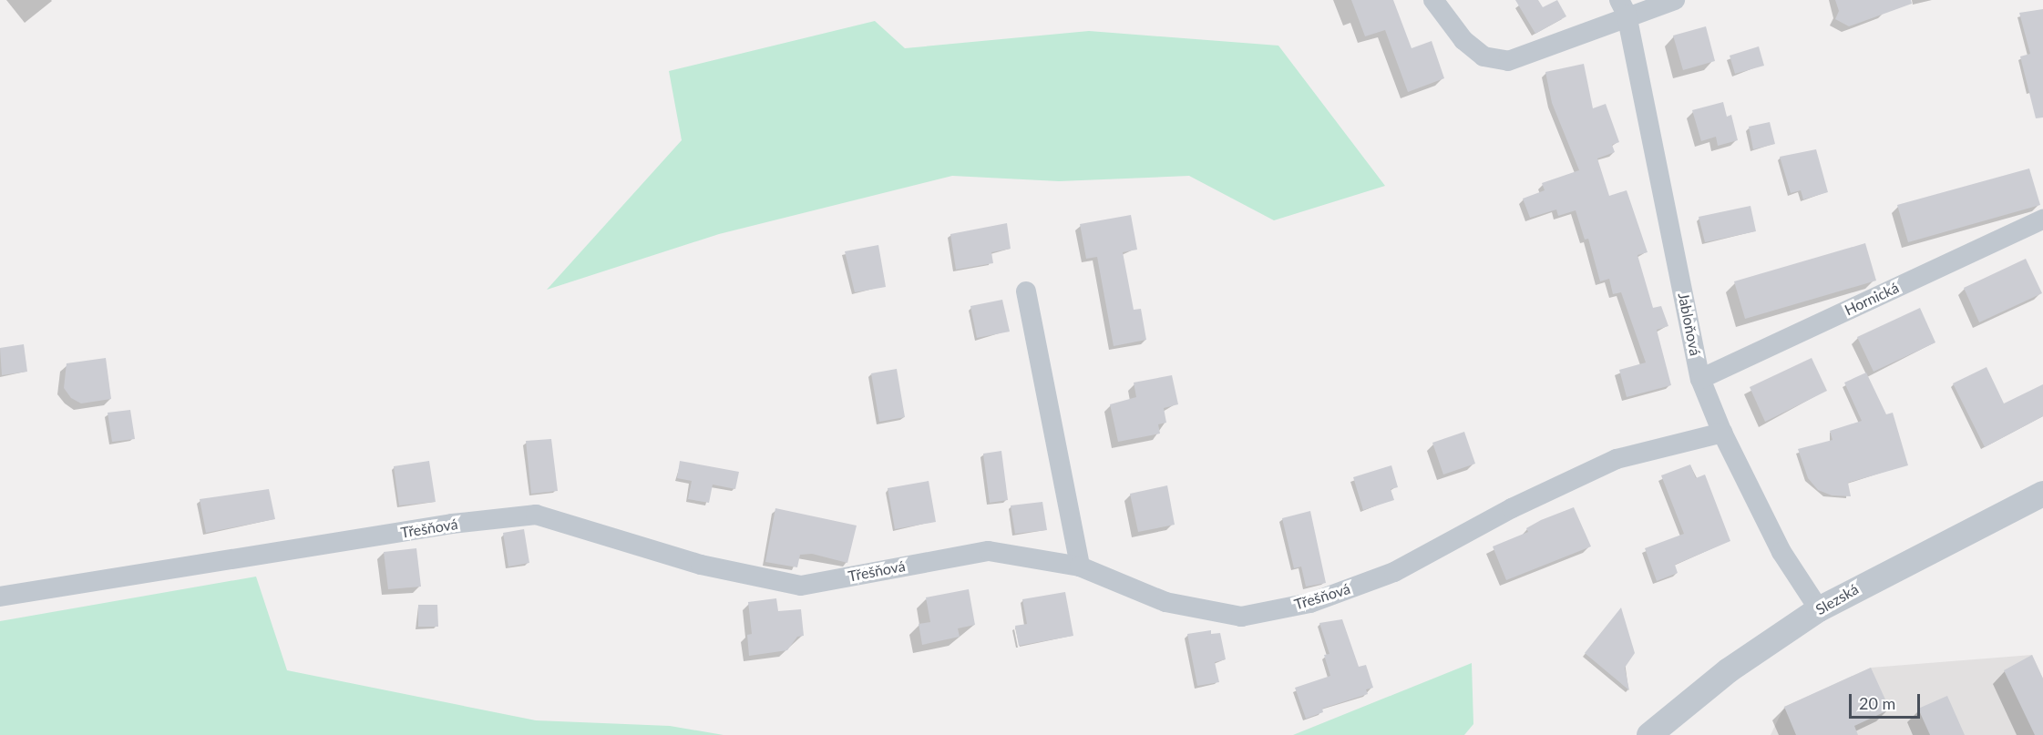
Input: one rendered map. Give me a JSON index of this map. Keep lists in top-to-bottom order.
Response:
{
  "streets": {
    "street": [
      "Hornická",
      "Jabloňová",
      "Třešňová",
      "Slezská"
    ]
  },
  "crossings": [
    ["Hornická", "Jabloňová"],
    ["Jabloňová", "Třešňová"],
    ["Jabloňová", "Slezská"]
  ],
  "scale_bar": "20 m"
}
